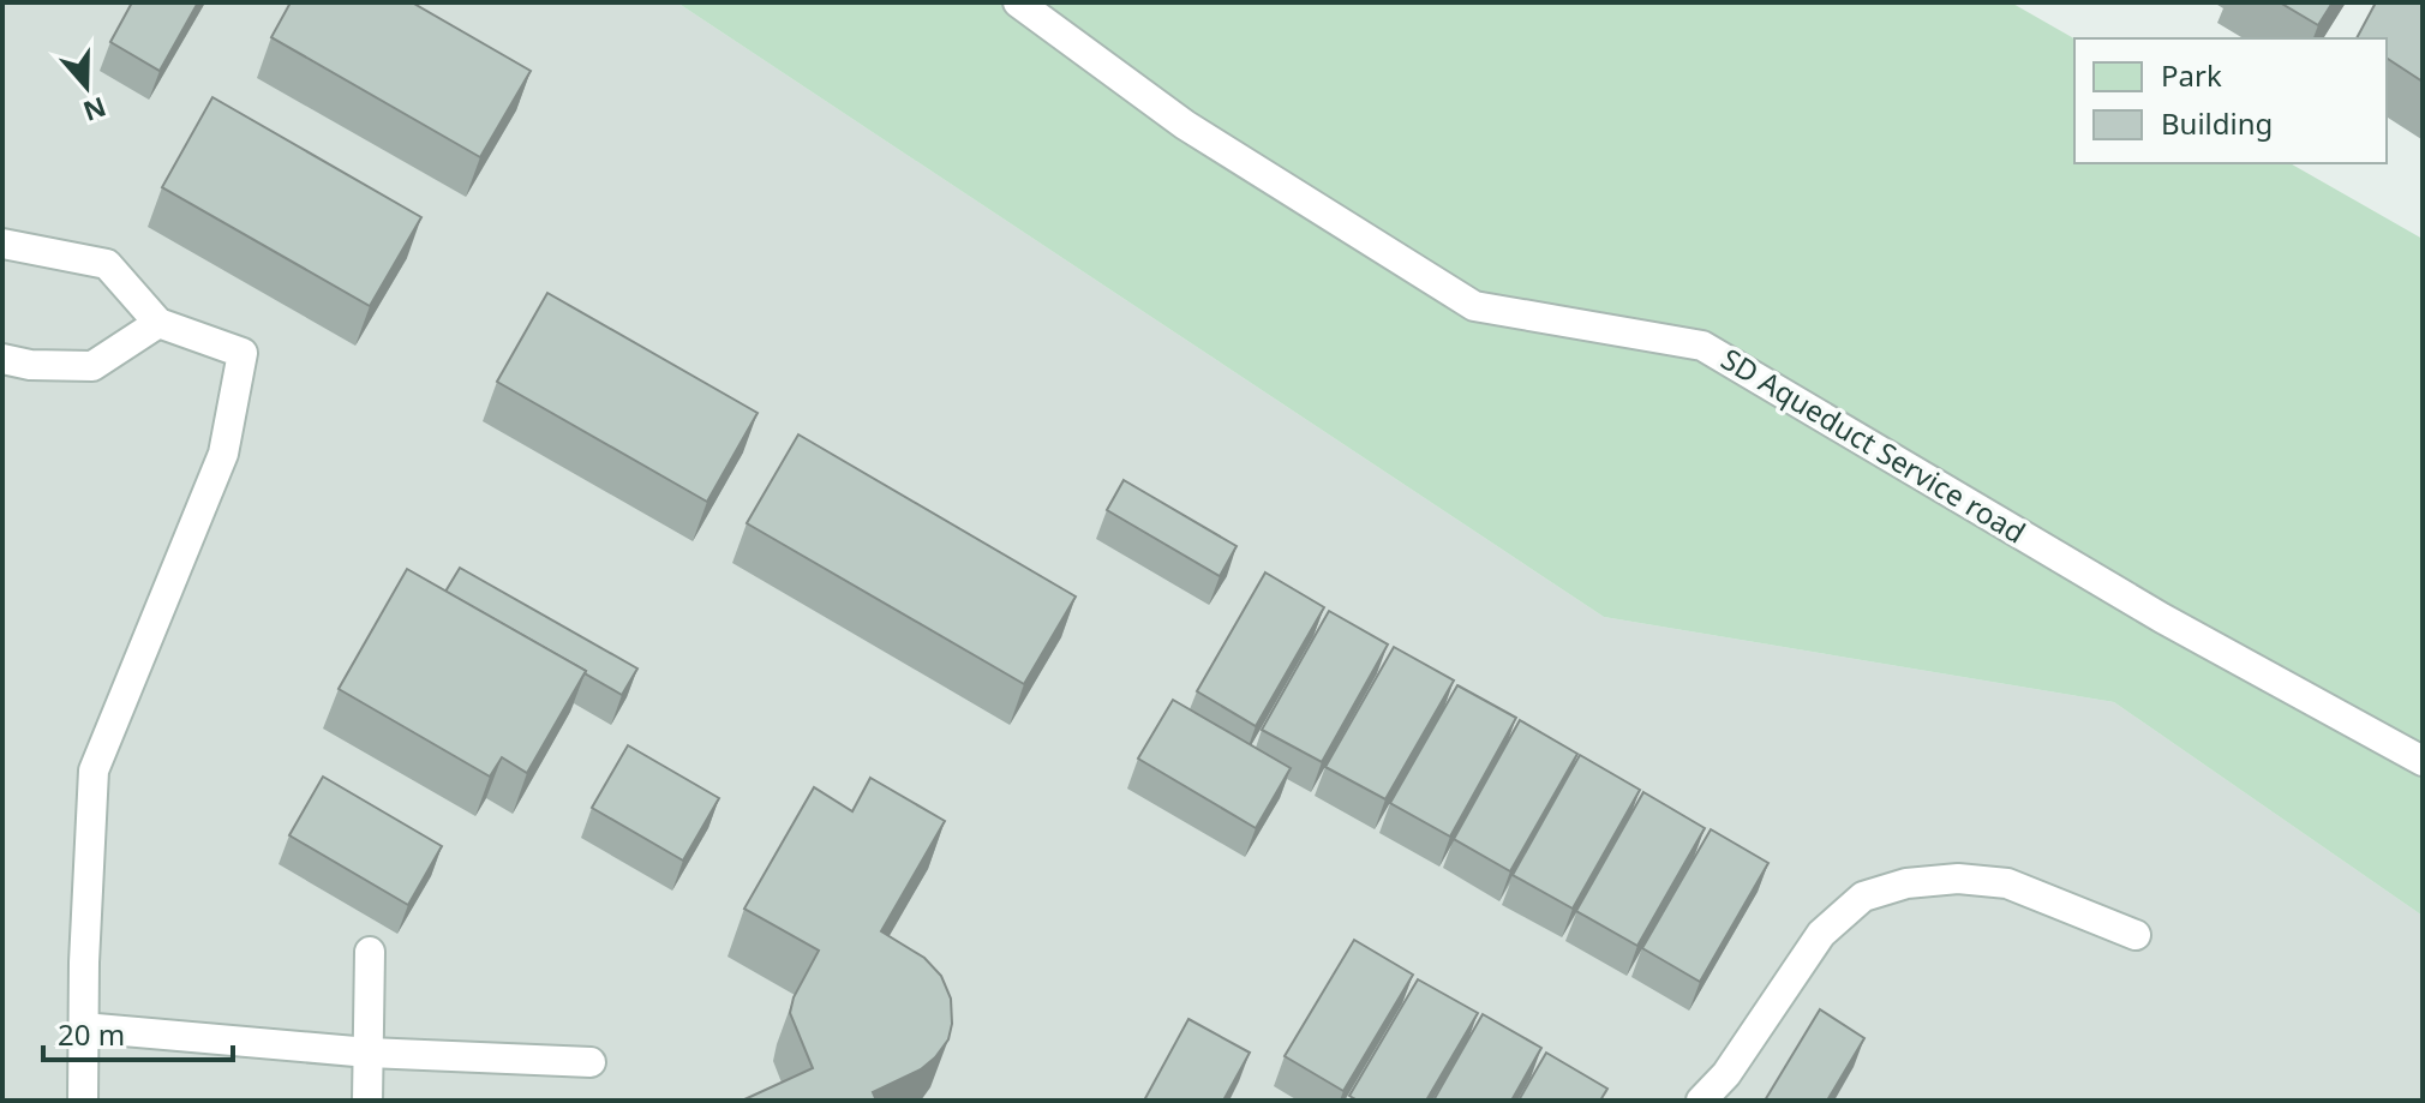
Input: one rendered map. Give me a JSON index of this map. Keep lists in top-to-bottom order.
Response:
{
  "streets": {
    "lane": ["SD Aqueduct Service road"]
  },
  "legend": ["Park", "Building"],
  "scale_bar": "20 m",
  "north": "bottom"
}
